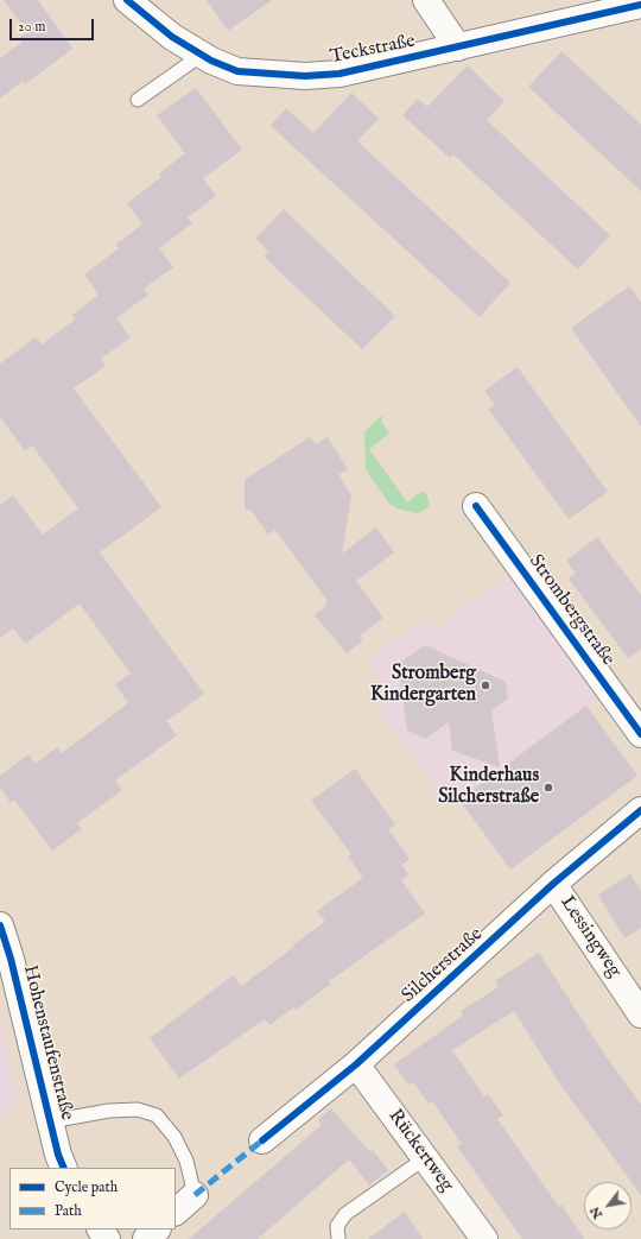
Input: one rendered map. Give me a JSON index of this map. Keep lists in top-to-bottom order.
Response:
{
  "streets": {
    "street": [
      "Teckstraße",
      "Strombergstraße",
      "Lessingweg",
      "Silcherstraße",
      "Hohenstaufenstraße",
      "Rückertweg"
    ]
  },
  "crossings": [
    ["Lessingweg", "Silcherstraße"],
    ["Silcherstraße", "Rückertweg"]
  ],
  "places": ["Stromberg Kindergarten", "Kinderhaus Silcherstraße"],
  "legend": ["Cycle path", "Path"],
  "scale_bar": "20 m",
  "north": "bottom left"
}
